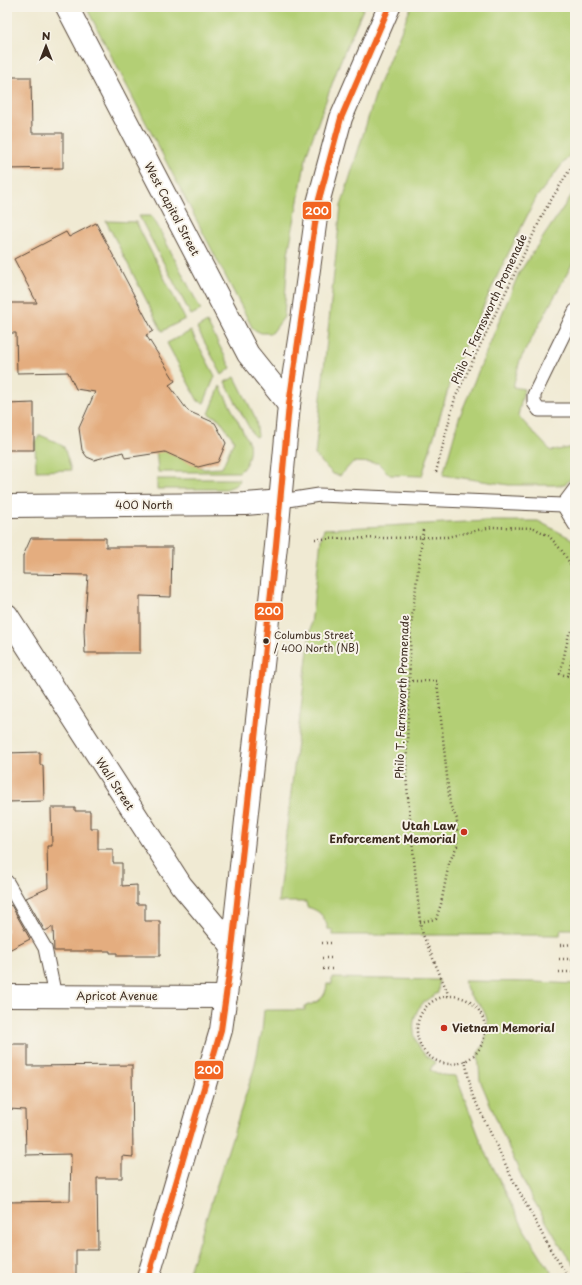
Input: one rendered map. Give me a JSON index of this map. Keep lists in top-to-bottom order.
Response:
{
  "streets": {
    "street": [
      "West Capitol Street",
      "400 North",
      "Wall Street",
      "Apricot Avenue"
    ],
    "path": ["Philo T. Farnsworth Promenade"]
  },
  "places": ["Columbus Street / 400 North (NB)", "Utah Law Enforcement Memorial", "Vietnam Memorial"],
  "lines": ["transit line 200"],
  "north": "top"
}
